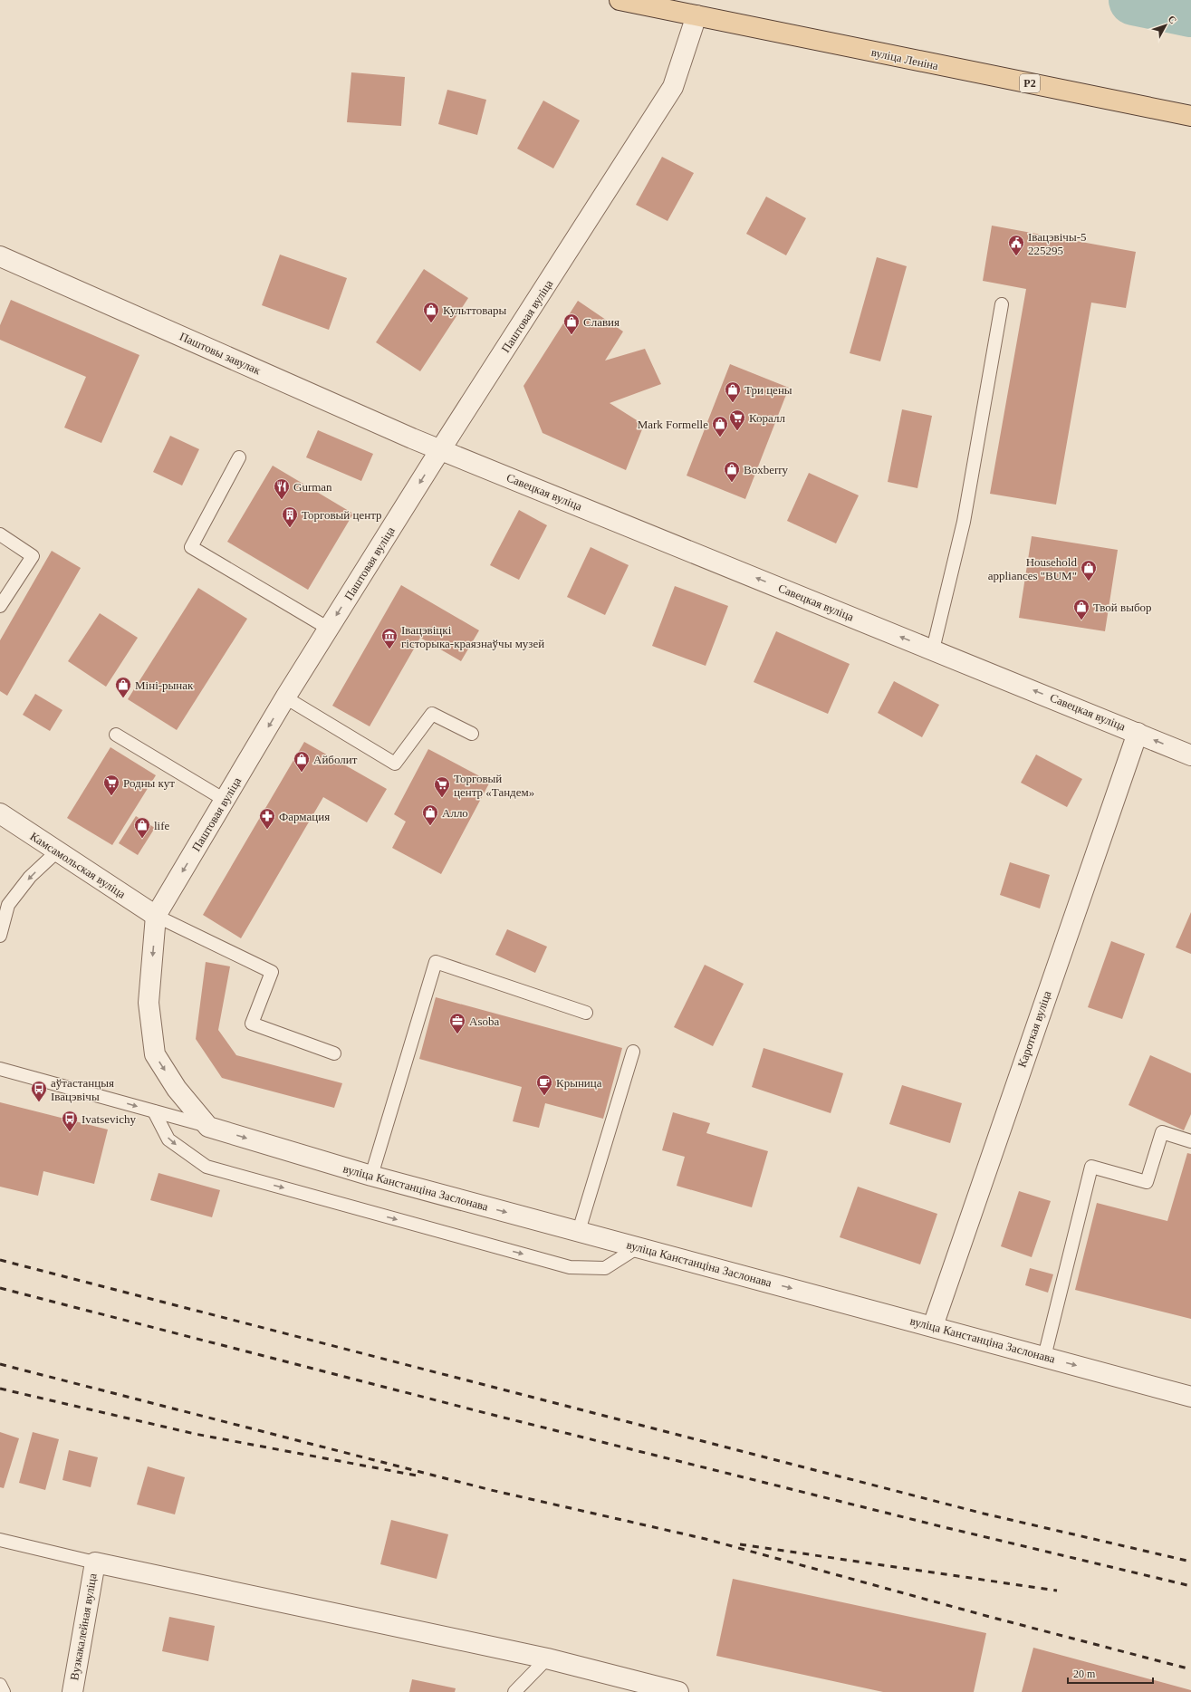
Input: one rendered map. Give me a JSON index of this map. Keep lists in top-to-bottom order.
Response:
{
  "streets": {
    "main road": ["вуліца Леніна", "Р2"],
    "street": [
      "Паштовая вуліца",
      "Паштовы завулак",
      "Савецкая вуліца",
      "Камсамольская вуліца",
      "Кароткая вуліца",
      "вуліца Канстанціна Заслонава",
      "Вузкакалейная вуліца"
    ]
  },
  "crossings": [
    ["вуліца Леніна", "Паштовая вуліца"],
    ["Паштовая вуліца", "Паштовы завулак"],
    ["Паштовая вуліца", "Савецкая вуліца"],
    ["Паштовая вуліца", "Камсамольская вуліца"],
    ["Паштовая вуліца", "вуліца Канстанціна Заслонава"],
    ["Паштовы завулак", "Савецкая вуліца"],
    ["Савецкая вуліца", "Кароткая вуліца"],
    ["Кароткая вуліца", "вуліца Канстанціна Заслонава"]
  ],
  "one_way": ["Паштовая вуліца", "Савецкая вуліца", "вуліца Канстанціна Заслонава"],
  "places": {
    "public building": ["Івацэвічы-5 225295"],
    "shop": [
      "Культтовары",
      "Славия",
      "Три цены",
      "Mark Formelle",
      "Boxberry",
      "Household appliances \"BUM\"",
      "Твой выбор",
      "Міні-рынак",
      "Айболит",
      "Алло",
      "life"
    ],
    "supermarket": ["Коралл", "Родны кут", "Торговый центр «Тандем»"],
    "restaurant": ["Gurman"],
    "building": ["Торговый центр"],
    "museum": ["Івацэвіцкі гісторыка-краязнаўчы музей"],
    "pharmacy": ["Фармация"],
    "office": ["Asoba"],
    "cafe": ["Крыница"],
    "bus stop": ["аўтастанцыя Івацэвічы", "Ivatsevichy"]
  },
  "scale_bar": "20 m",
  "north": "top right"
}
